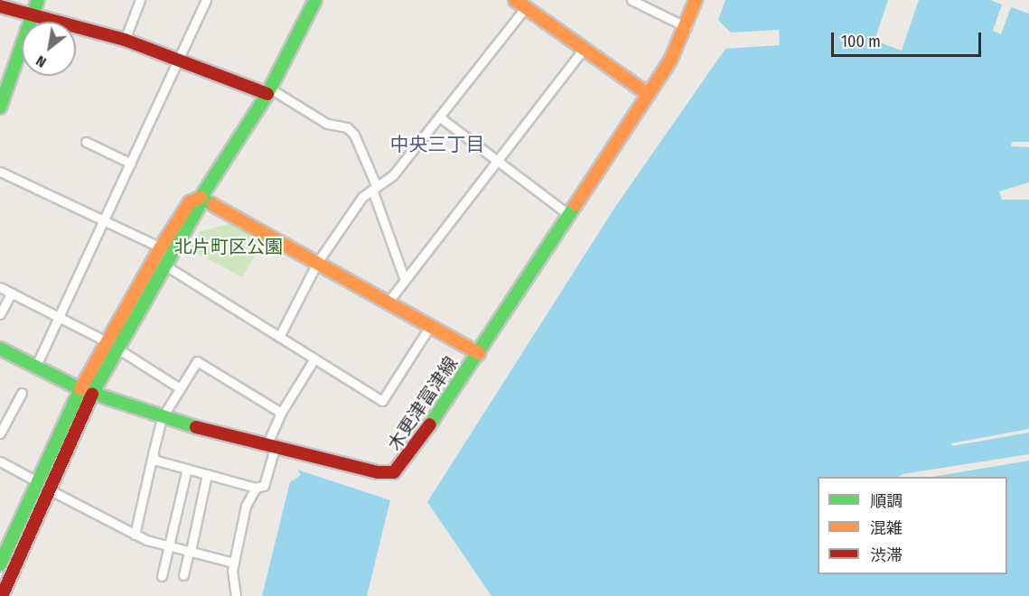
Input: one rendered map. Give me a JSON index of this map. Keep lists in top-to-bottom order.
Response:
{
  "streets": {
    "street": ["木更津富津線"]
  },
  "districts": ["中央三丁目"],
  "parks": ["北片町区公園"],
  "legend": ["順調", "混雑", "渋滞"],
  "scale_bar": "100 m",
  "north": "bottom left"
}
